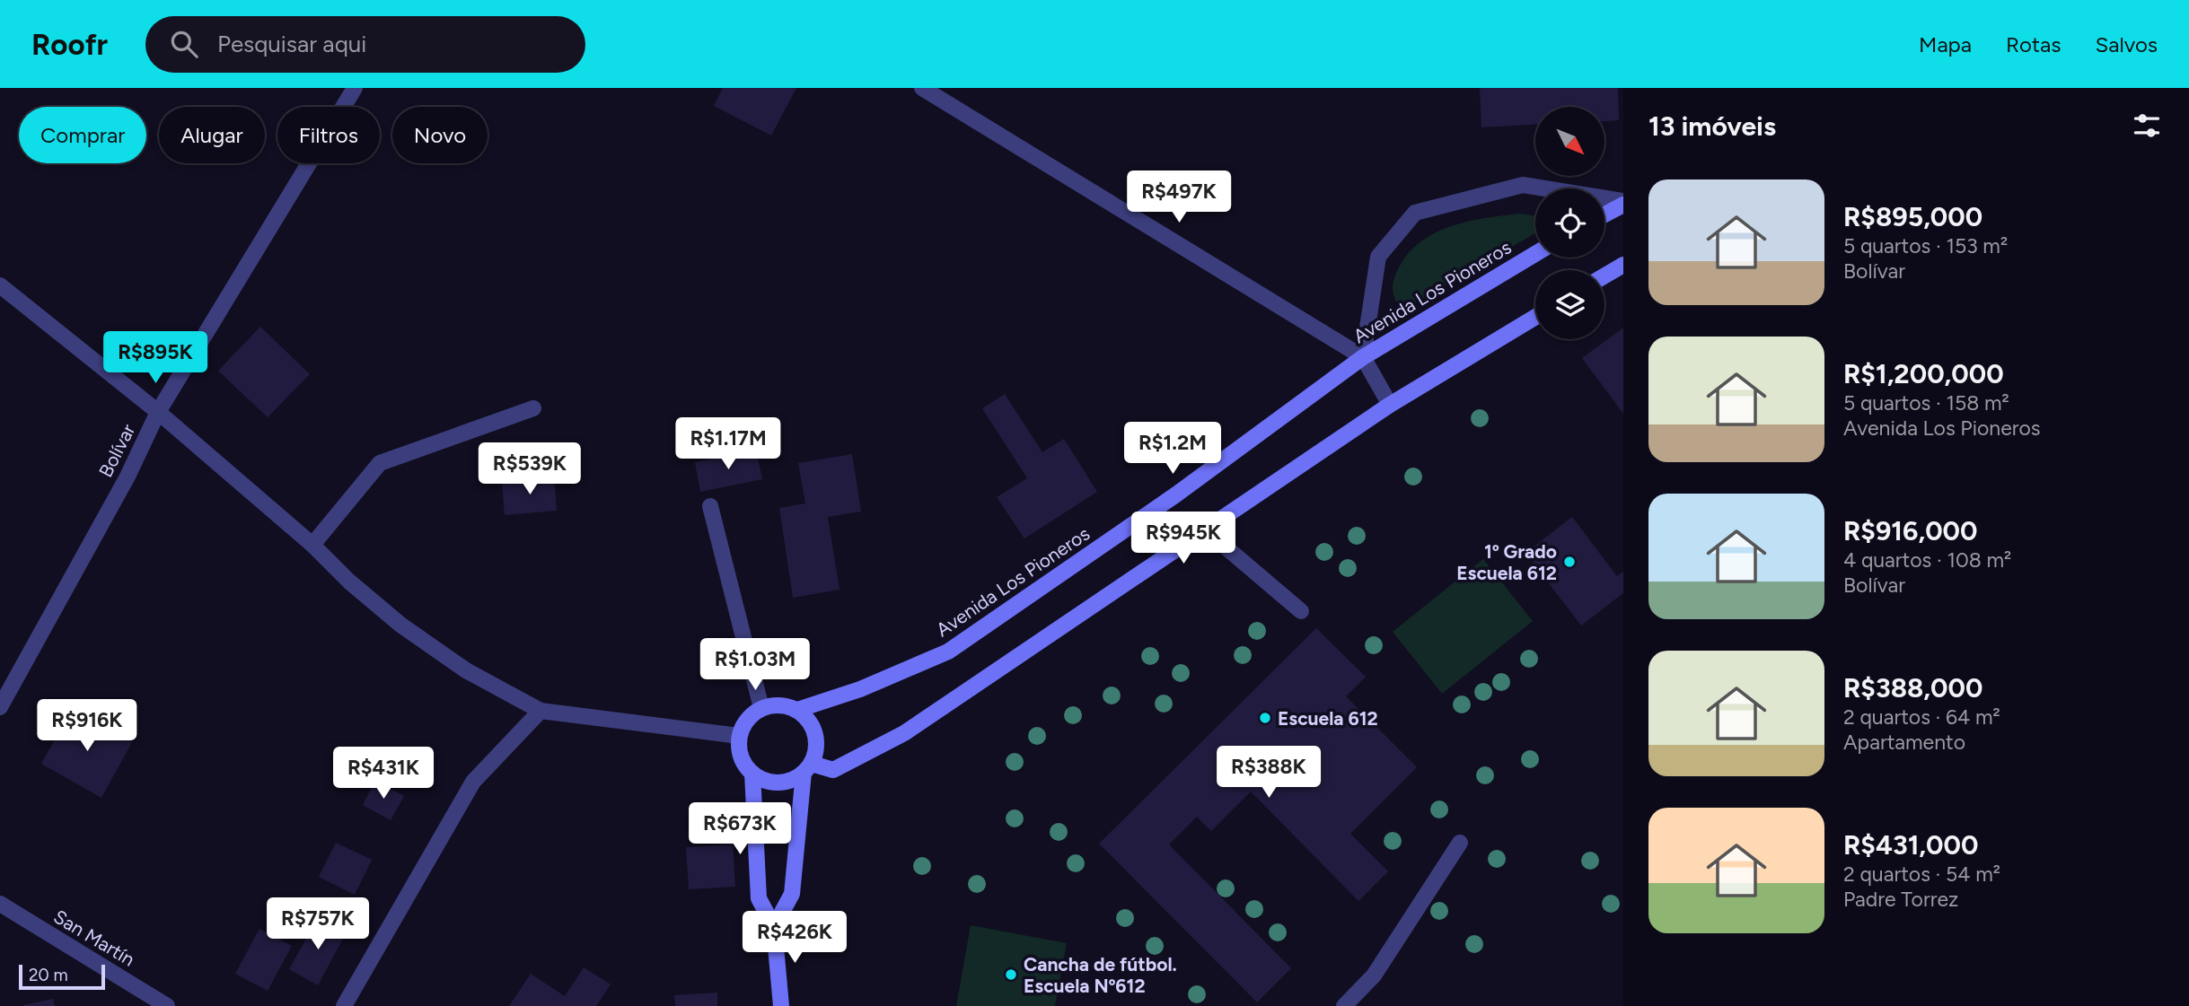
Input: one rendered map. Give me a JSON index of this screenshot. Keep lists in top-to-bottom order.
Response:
{
  "streets": {
    "main road": ["Avenida Los Pioneros"],
    "street": ["Bolívar", "San Martín"]
  },
  "places": ["1º Grado Escuela 612", "Escuela 612", "Cancha de fútbol. Escuela Nº612"],
  "scale_bar": "20 m",
  "north": "bottom right",
  "page": {
    "header": "Roofr",
    "search": "Pesquisar aqui",
    "nav": ["Mapa", "Rotas", "Salvos"],
    "heading": "13 imóveis",
    "chip": [
      "Comprar",
      "Alugar",
      "Filtros",
      "Novo"
    ],
    "list": [
      {
        "name": "R$895,000",
        "note": "5 quartos · 153 m² · Bolívar"
      },
      {
        "name": "R$1,200,000",
        "note": "5 quartos · 158 m² · Avenida Los Pioneros"
      },
      {
        "name": "R$916,000",
        "note": "4 quartos · 108 m² · Bolívar"
      },
      {
        "name": "R$388,000",
        "note": "2 quartos · 64 m² · Apartamento"
      },
      {
        "name": "R$431,000",
        "note": "2 quartos · 54 m² · Padre Torrez"
      }
    ],
    "price": [
      "R$497K",
      "R$895K",
      "R$1.17M",
      "R$1.2M",
      "R$539K",
      "R$945K",
      "R$1.03M",
      "R$916K",
      "R$388K",
      "R$431K",
      "R$673K",
      "R$757K",
      "R$426K"
    ],
    "scale": "20 m"
  }
}
